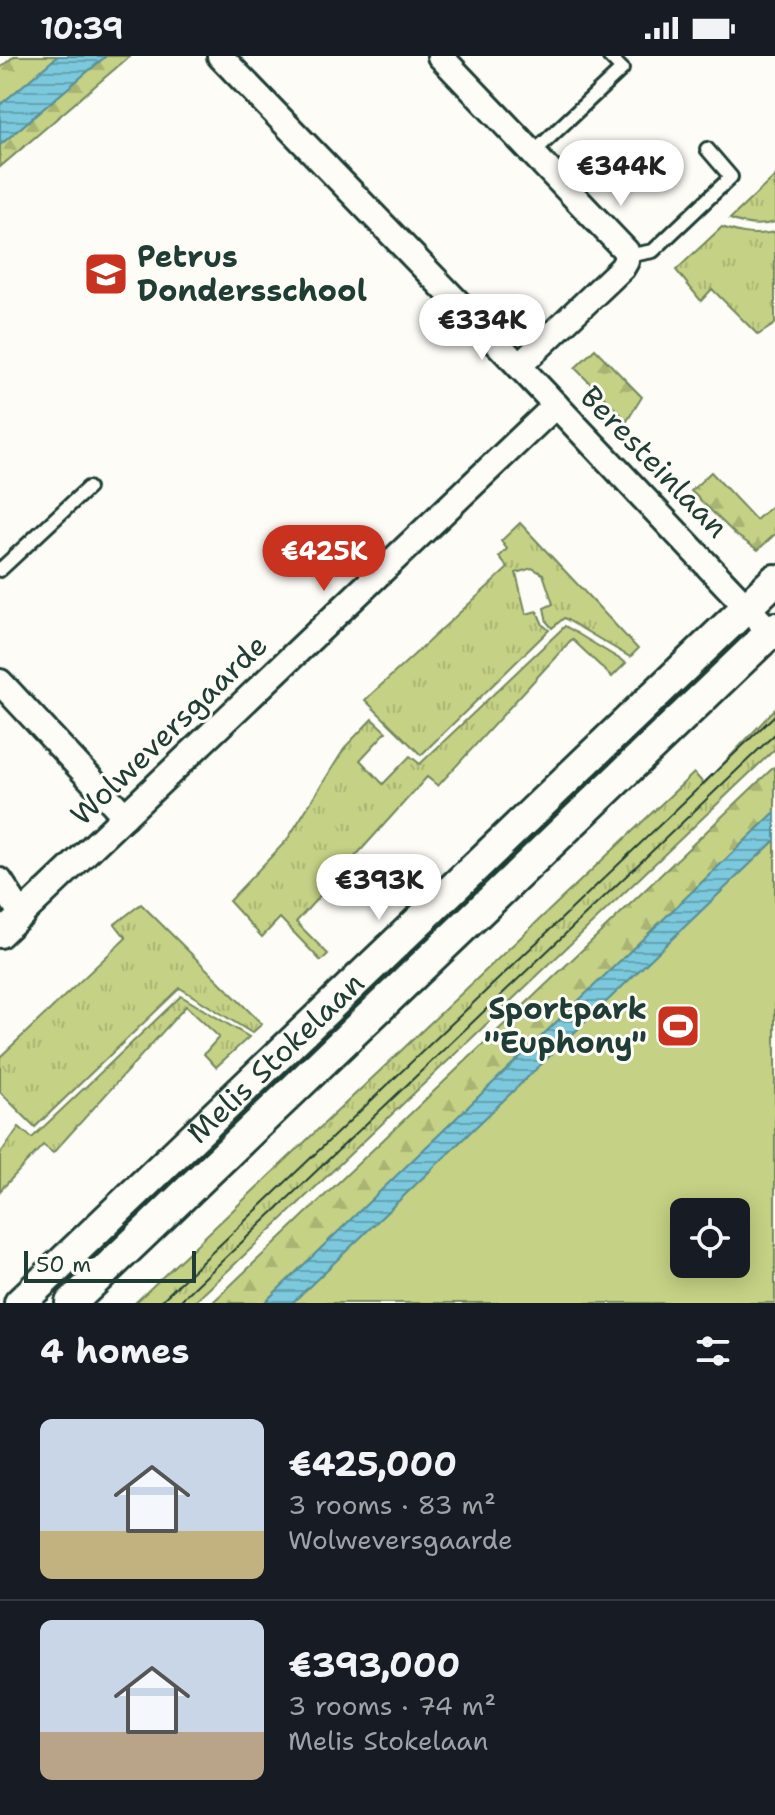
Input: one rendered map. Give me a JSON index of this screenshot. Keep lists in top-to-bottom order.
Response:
{
  "streets": {
    "street": ["Beresteinlaan", "Wolweversgaarde", "Melis Stokelaan"]
  },
  "crossings": [
    ["Beresteinlaan", "Wolweversgaarde"],
    ["Beresteinlaan", "Melis Stokelaan"]
  ],
  "places": {
    "school or university": ["Petrus Dondersschool"],
    "sports": ["Sportpark ''Euphony\""]
  },
  "scale_bar": "50 m",
  "page": {
    "status": "10:39",
    "price": [
      "€344K",
      "€334K",
      "€425K",
      "€393K"
    ],
    "scale": "50 m",
    "heading": "4 homes",
    "list": [
      {
        "name": "€425,000",
        "note": "3 rooms · 83 m² · Wolweversgaarde"
      },
      {
        "name": "€393,000",
        "note": "3 rooms · 74 m² · Melis Stokelaan"
      }
    ]
  }
}
